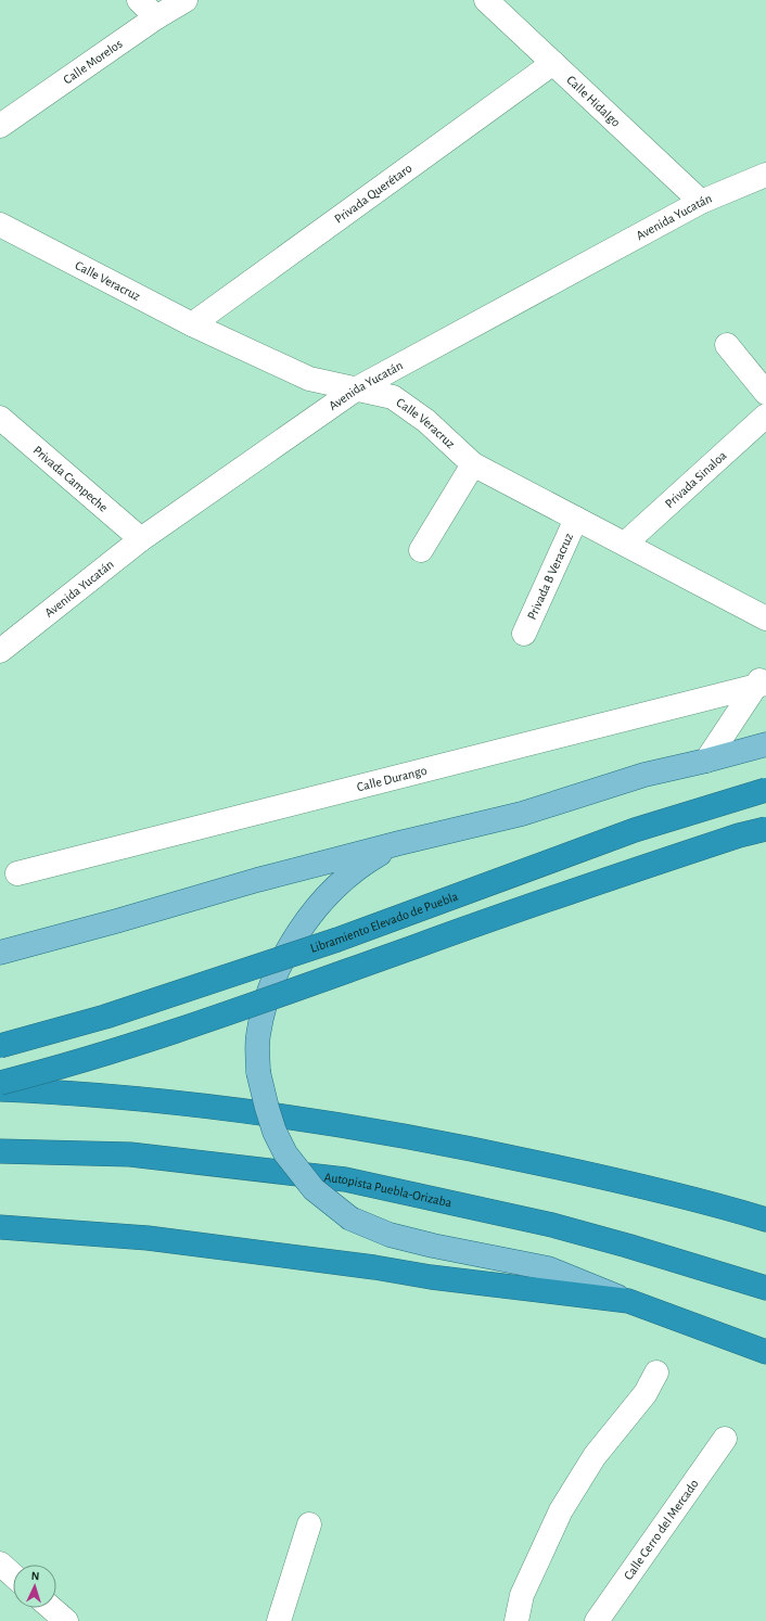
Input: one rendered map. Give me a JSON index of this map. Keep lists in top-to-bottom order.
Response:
{
  "streets": {
    "highway": ["Libramiento Elevado de Puebla", "Autopista Puebla-Orizaba"],
    "street": [
      "Calle Morelos",
      "Calle Hidalgo",
      "Privada Querétaro",
      "Avenida Yucatán",
      "Calle Veracruz",
      "Privada Campeche",
      "Privada Sinaloa",
      "Privada B Veracruz",
      "Calle Durango",
      "Calle Cerro del Mercado"
    ]
  },
  "crossings": [
    ["Calle Hidalgo", "Privada Querétaro"],
    ["Calle Hidalgo", "Avenida Yucatán"],
    ["Privada Querétaro", "Calle Veracruz"],
    ["Avenida Yucatán", "Calle Veracruz"],
    ["Avenida Yucatán", "Privada Campeche"],
    ["Calle Veracruz", "Privada Sinaloa"],
    ["Calle Veracruz", "Privada B Veracruz"]
  ],
  "north": "top"
}
